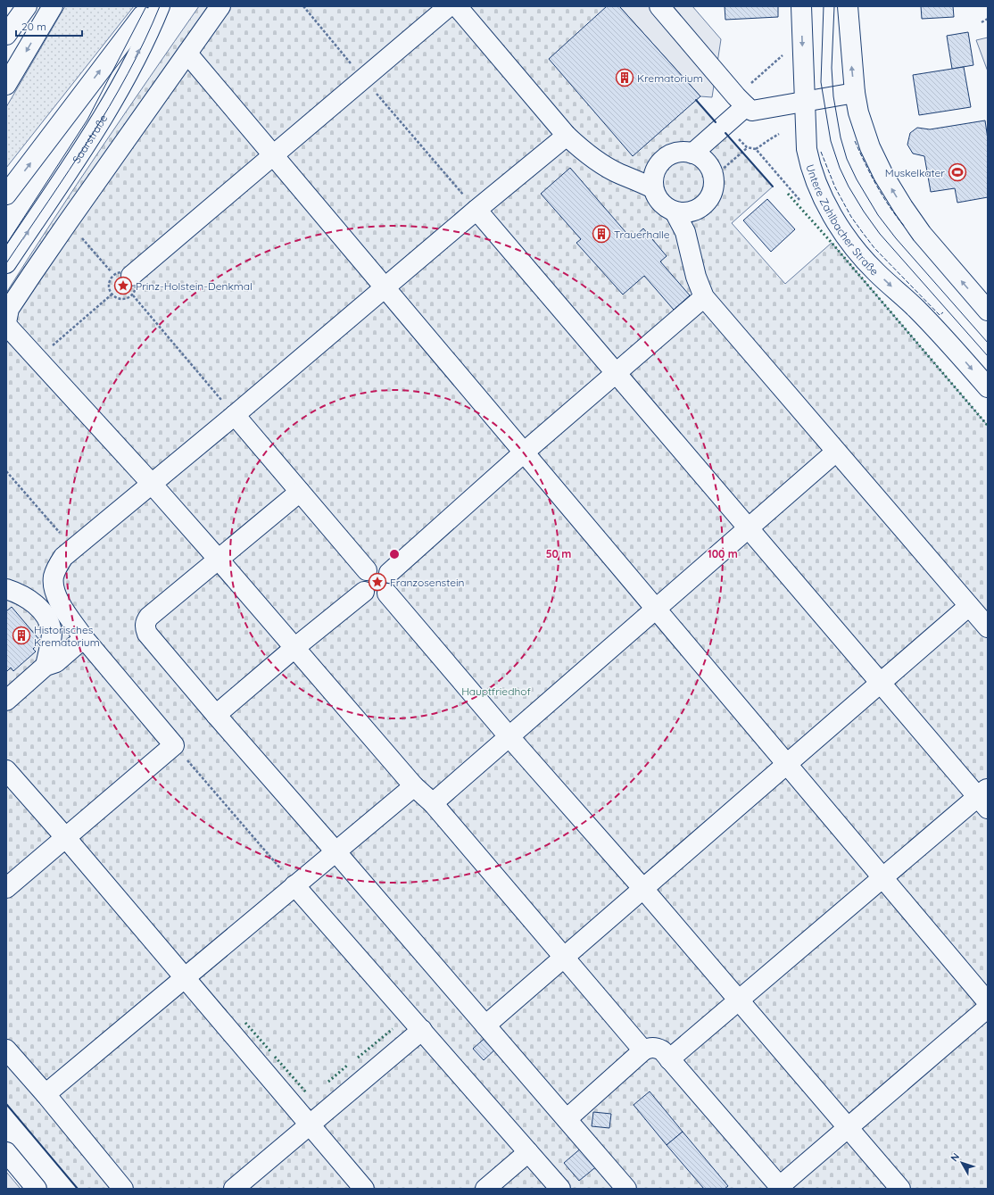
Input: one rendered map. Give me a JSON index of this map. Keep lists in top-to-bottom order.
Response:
{
  "streets": {
    "main road": ["Saarstraße", "Untere Zahlbacher Straße"]
  },
  "parks": ["Hauptfriedhof"],
  "places": {
    "building": ["Krematorium", "Trauerhalle", "Historisches Krematorium"],
    "sports": ["Muskelkater"],
    "place": ["Prinz-Holstein-Denkmal", "Franzosenstein"]
  },
  "scale_bar": "20 m",
  "north": "top left",
  "rings": ["50 m", "100 m"]
}
